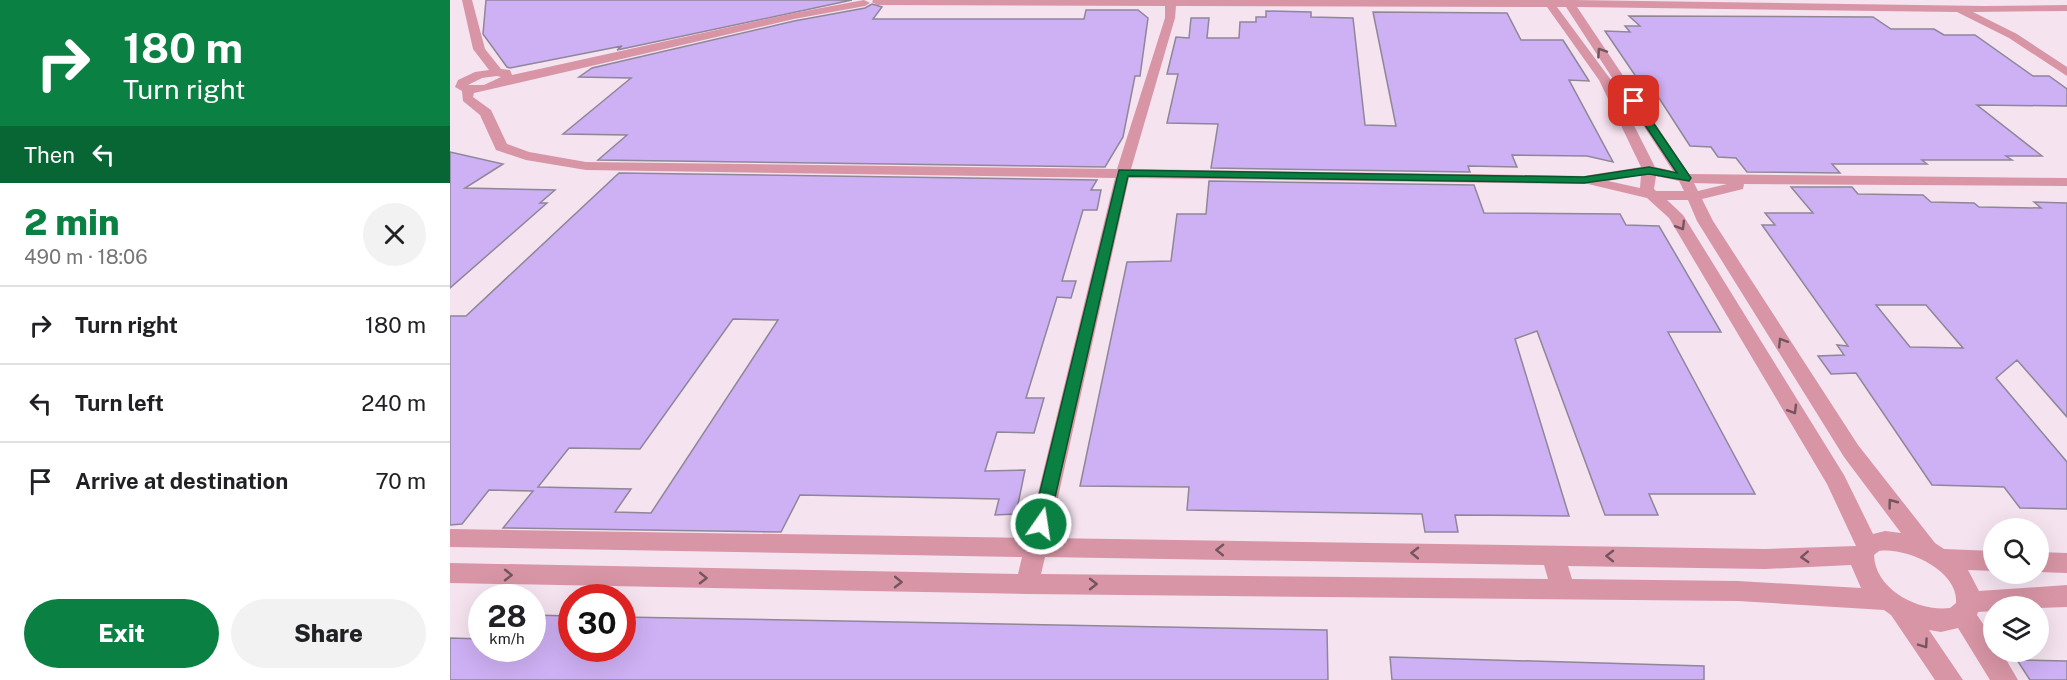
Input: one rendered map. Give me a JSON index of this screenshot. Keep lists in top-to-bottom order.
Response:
{
  "page": {
    "turn": ["180 m", "Turn right"],
    "then": "Then",
    "heading": ["2 min", "490 m · 18:06"],
    "list": [
      {
        "name": "Turn right",
        "value": "180 m"
      },
      {
        "name": "Turn left",
        "value": "240 m"
      },
      {
        "name": "Arrive at destination",
        "value": "70 m"
      }
    ],
    "speed": "28 km/h",
    "limit": "30",
    "buttons": ["Exit", "Share"]
  }
}
